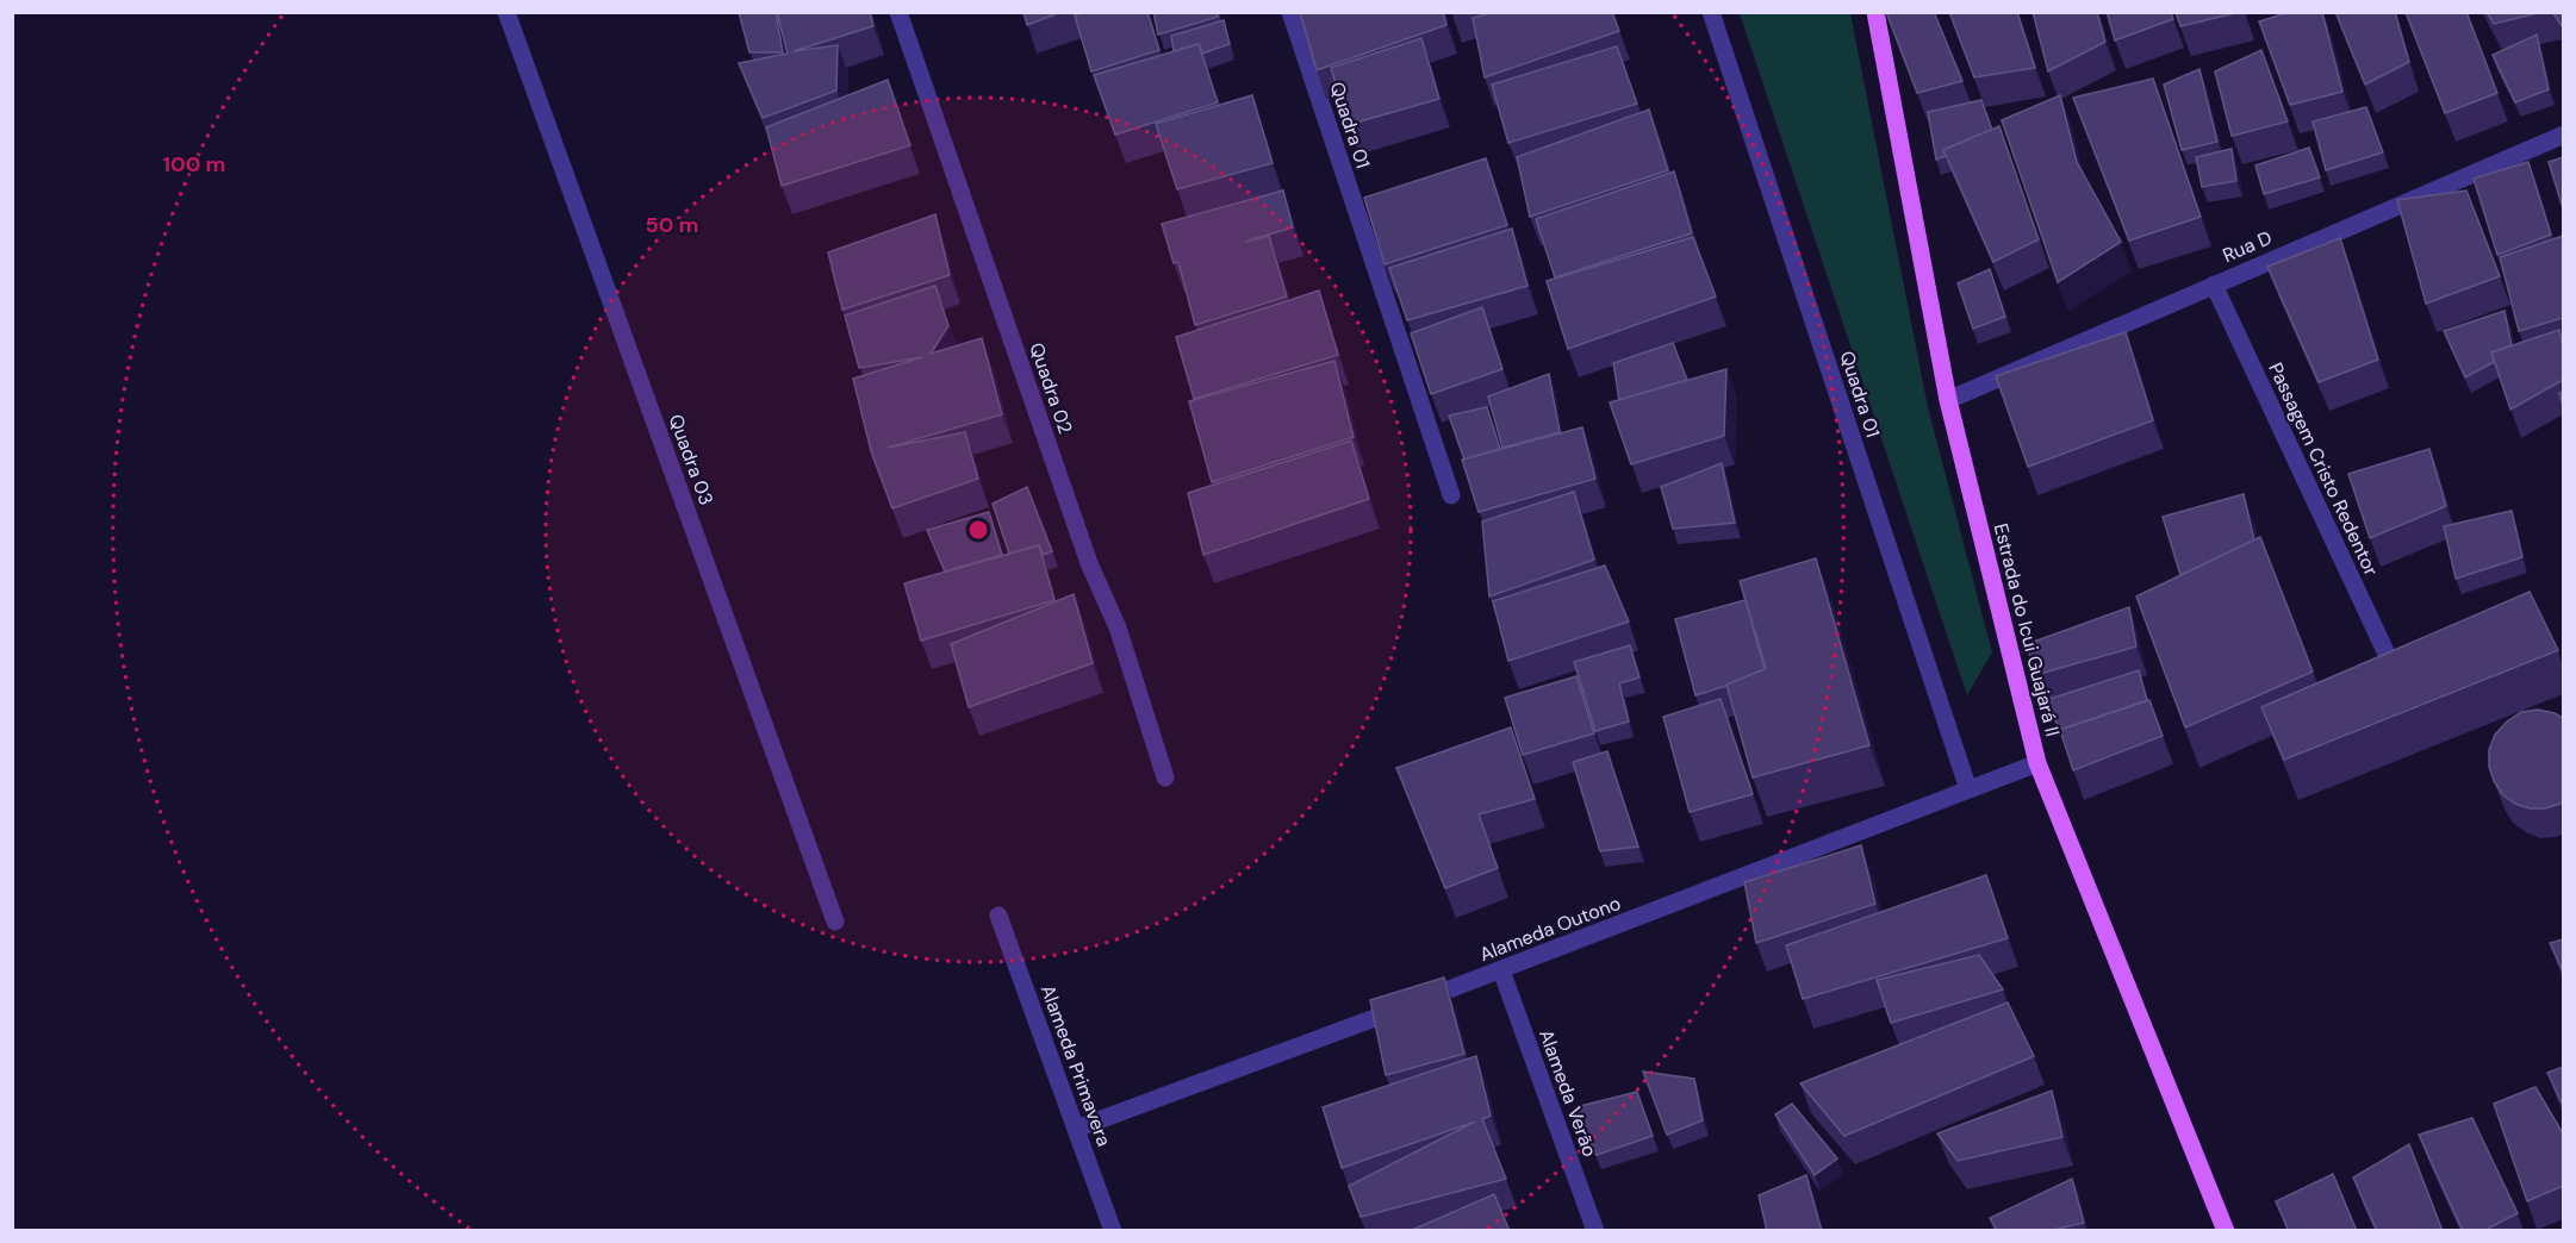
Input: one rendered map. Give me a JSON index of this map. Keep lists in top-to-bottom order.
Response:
{
  "streets": {
    "main road": ["Estrada do Icui Guajará II"],
    "street": [
      "Quadra 01",
      "Rua D",
      "Quadra 02",
      "Quadra 03",
      "Passagem Cristo Redentor",
      "Alameda Outono",
      "Alameda Primavera",
      "Alameda Verão"
    ]
  },
  "crossings": [
    ["Quadra 01", "Alameda Outono"],
    ["Rua D", "Passagem Cristo Redentor"],
    ["Rua D", "Estrada do Icui Guajará II"],
    ["Estrada do Icui Guajará II", "Alameda Outono"],
    ["Alameda Outono", "Alameda Primavera"],
    ["Alameda Outono", "Alameda Verão"]
  ],
  "rings": ["100 m", "50 m"]
}
